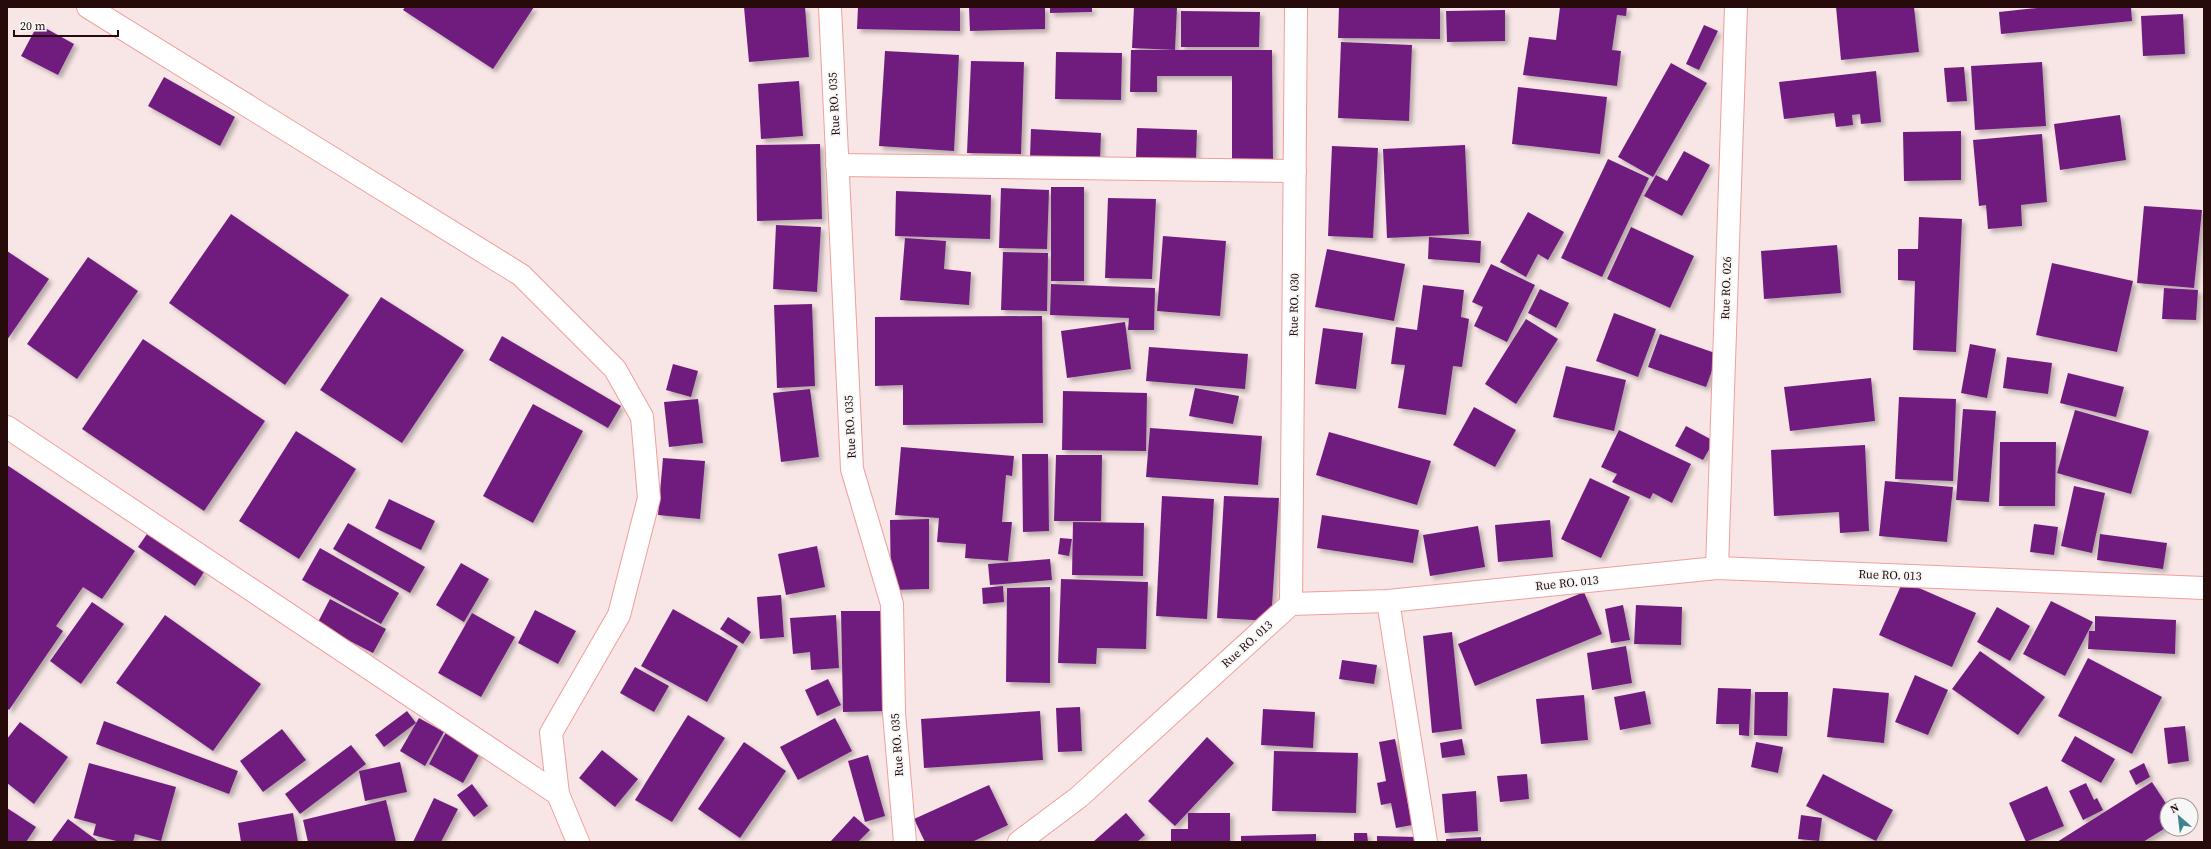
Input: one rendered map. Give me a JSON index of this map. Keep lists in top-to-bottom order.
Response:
{
  "streets": {
    "street": [
      "Rue RO. 035",
      "Rue RO. 026",
      "Rue RO. 030",
      "Rue RO. 013"
    ]
  },
  "crossings": [
    ["Rue RO. 026", "Rue RO. 013"],
    ["Rue RO. 030", "Rue RO. 013"]
  ],
  "scale_bar": "20 m",
  "north": "top left"
}
